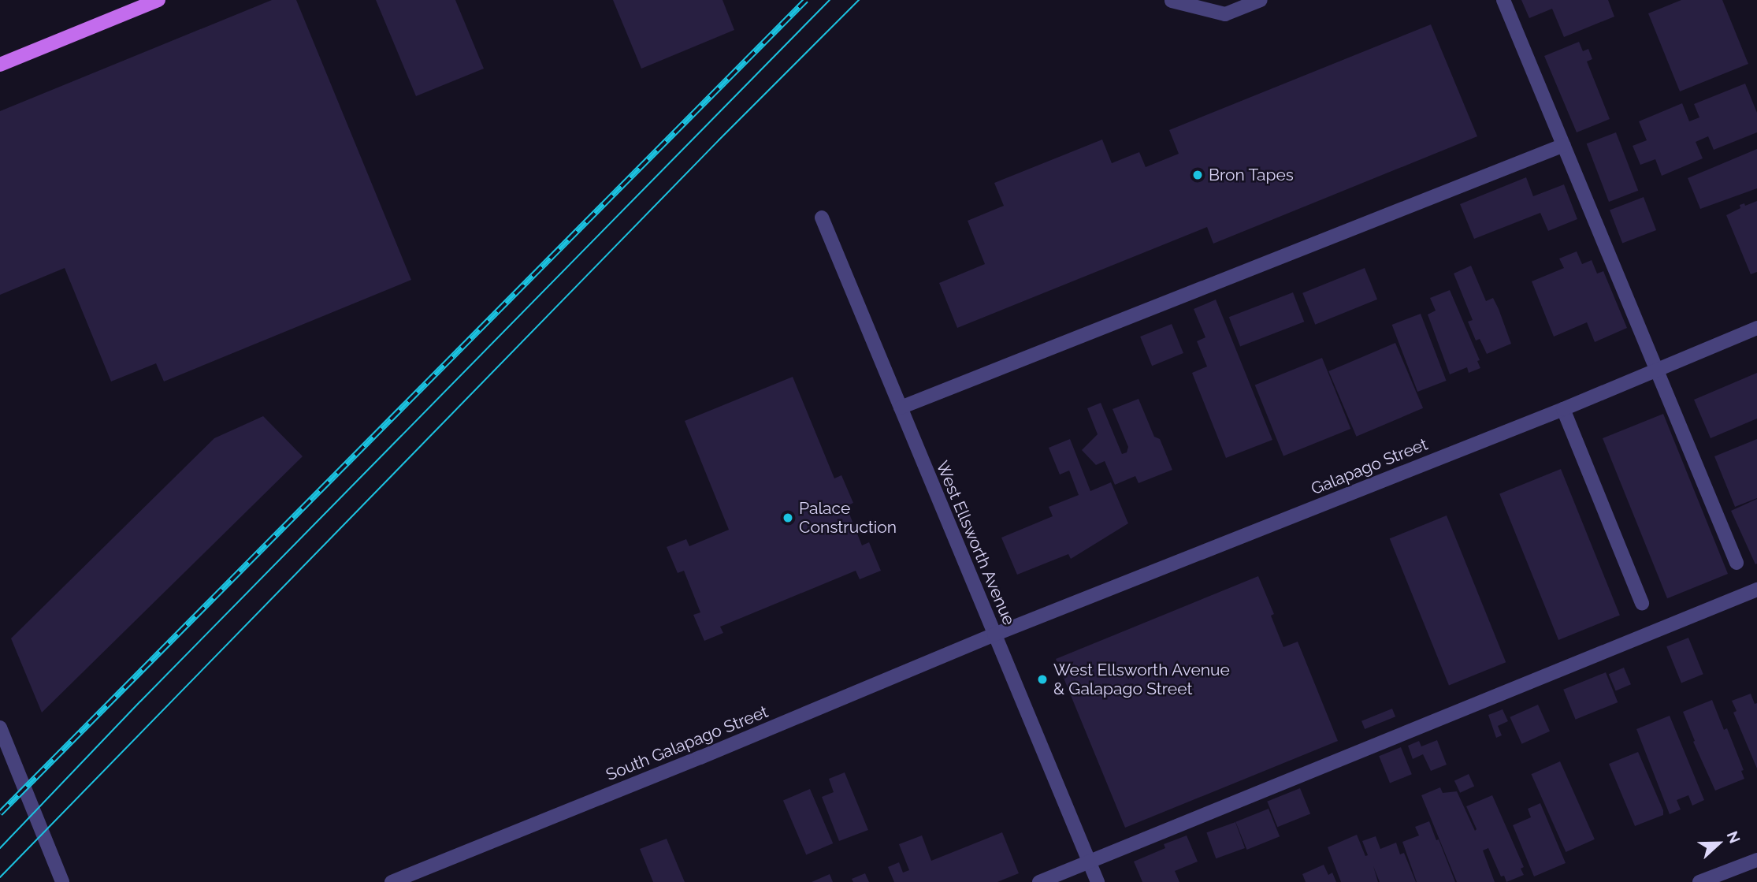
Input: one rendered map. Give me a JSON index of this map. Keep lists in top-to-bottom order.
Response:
{
  "streets": {
    "street": ["Galapago Street", "West Ellsworth Avenue", "South Galapago Street"]
  },
  "crossings": [
    ["Galapago Street", "West Ellsworth Avenue"],
    ["Galapago Street", "South Galapago Street"],
    ["West Ellsworth Avenue", "South Galapago Street"]
  ],
  "places": ["Bron Tapes", "Palace Construction", "West Ellsworth Avenue & Galapago Street"],
  "north": "right"
}
